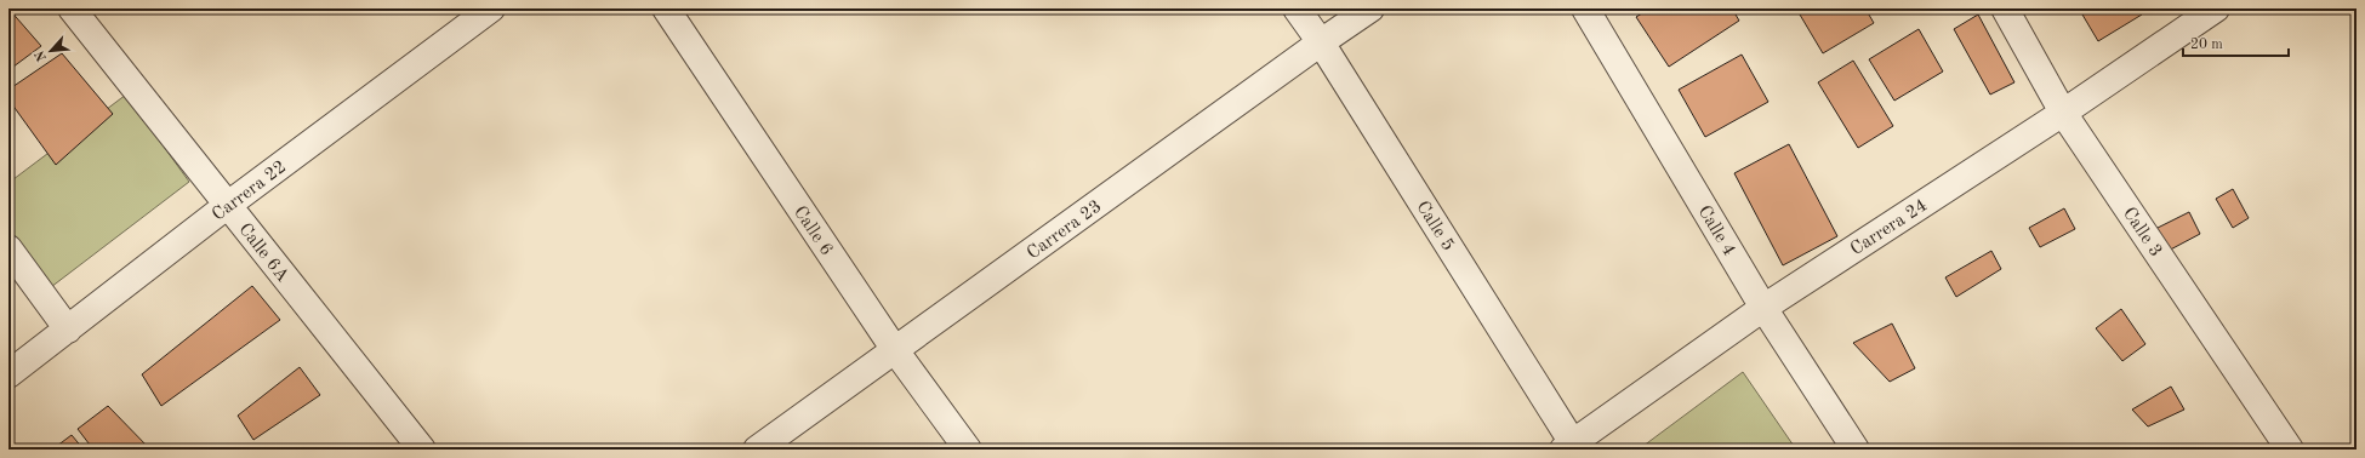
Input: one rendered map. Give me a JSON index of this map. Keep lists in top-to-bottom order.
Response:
{
  "streets": {
    "street": [
      "Carrera 22",
      "Calle 5",
      "Carrera 24",
      "Carrera 23",
      "Calle 6",
      "Calle 4",
      "Calle 3",
      "Calle 6A"
    ]
  },
  "crossings": [
    ["Carrera 22", "Calle 6A"],
    ["Calle 5", "Carrera 24"],
    ["Calle 5", "Carrera 23"],
    ["Carrera 24", "Calle 4"],
    ["Carrera 24", "Calle 3"],
    ["Carrera 23", "Calle 6"]
  ],
  "scale_bar": "20 m",
  "north": "bottom left"
}
